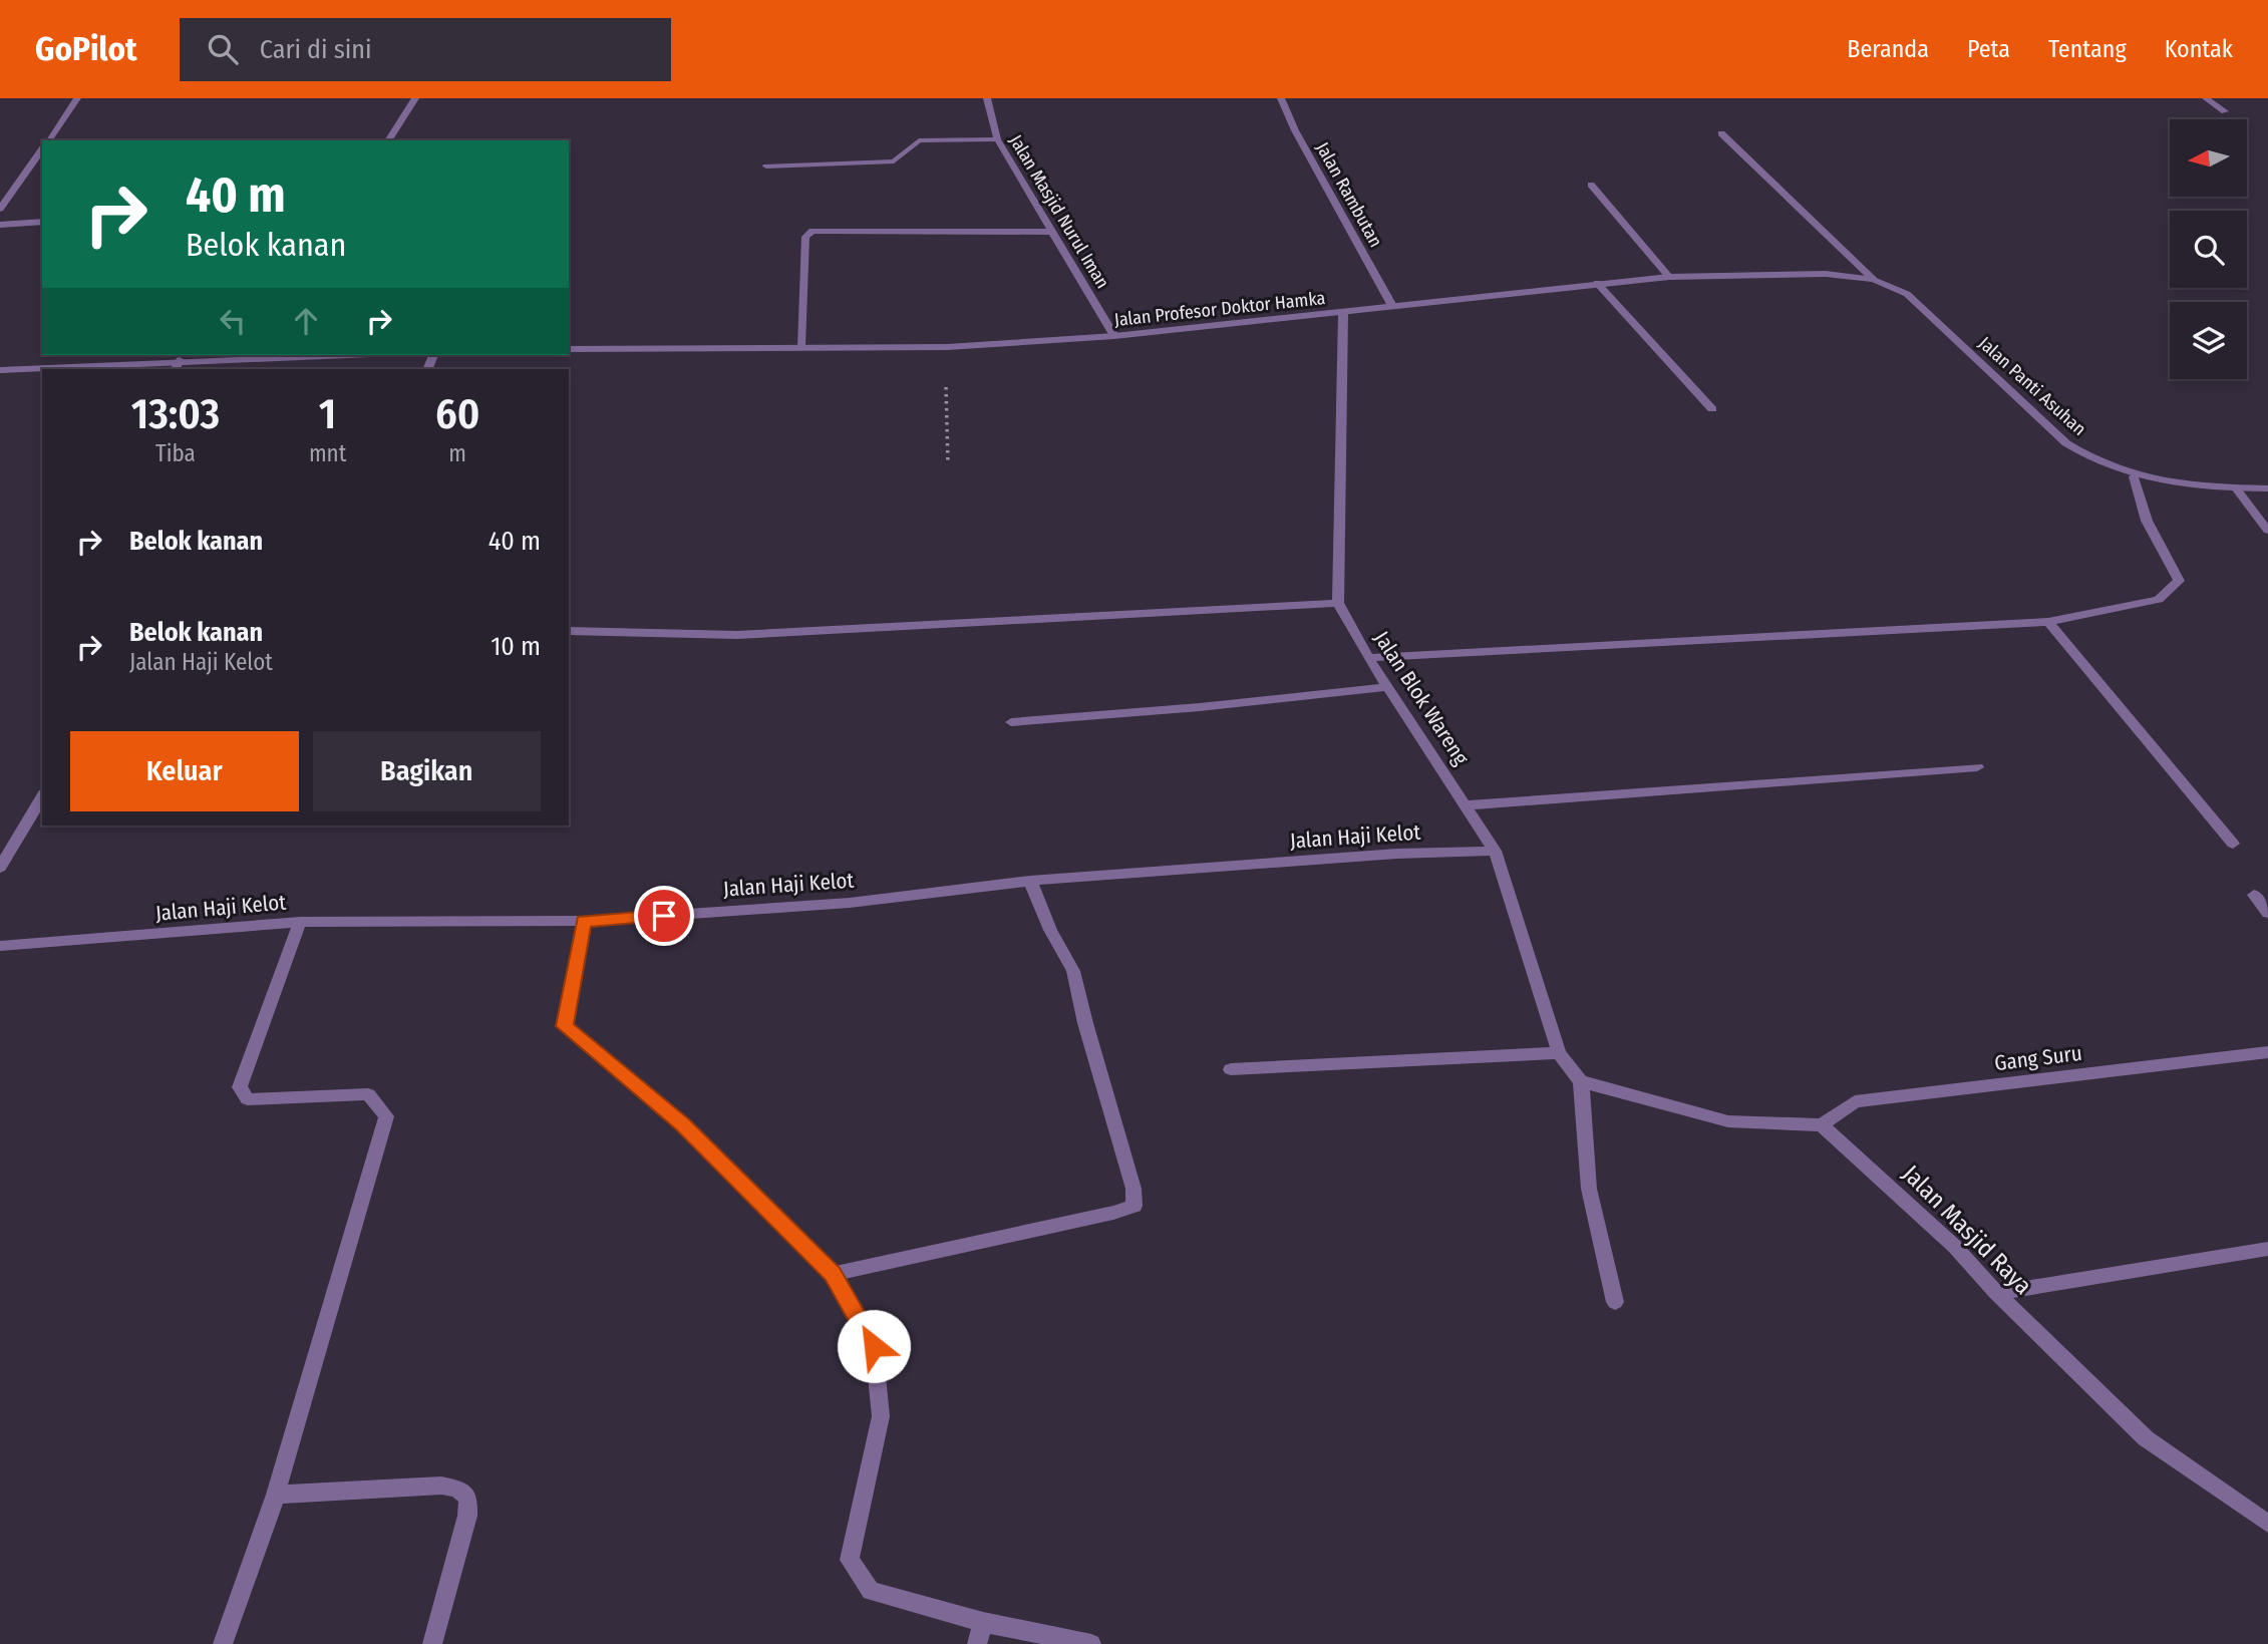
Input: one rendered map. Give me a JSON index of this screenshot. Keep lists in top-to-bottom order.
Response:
{
  "streets": {
    "street": [
      "Jalan Rambutan",
      "Jalan Masjid Nurul Iman",
      "Jalan Profesor Doktor Hamka",
      "Jalan Panti Asuhan",
      "Jalan Blok Wareng",
      "Jalan Haji Kelot",
      "Gang Suru",
      "Jalan Masjid Raya"
    ]
  },
  "crossings": [
    ["Jalan Rambutan", "Jalan Profesor Doktor Hamka"],
    ["Jalan Masjid Nurul Iman", "Jalan Profesor Doktor Hamka"],
    ["Jalan Profesor Doktor Hamka", "Jalan Panti Asuhan"],
    ["Jalan Profesor Doktor Hamka", "Jalan Blok Wareng"],
    ["Jalan Blok Wareng", "Jalan Haji Kelot"],
    ["Gang Suru", "Jalan Masjid Raya"]
  ],
  "north": "left",
  "page": {
    "header": "GoPilot",
    "search": "Cari di sini",
    "nav": [
      "Beranda",
      "Peta",
      "Tentang",
      "Kontak"
    ],
    "turn": ["40 m", "Belok kanan"],
    "eta": [
      "13:03",
      "Tiba",
      "1",
      "mnt",
      "60",
      "m"
    ],
    "list": [
      {
        "name": "Belok kanan",
        "value": "40 m"
      },
      {
        "name": "Belok kanan",
        "note": "Jalan Haji Kelot",
        "value": "10 m"
      }
    ],
    "buttons": ["Keluar", "Bagikan"]
  }
}
